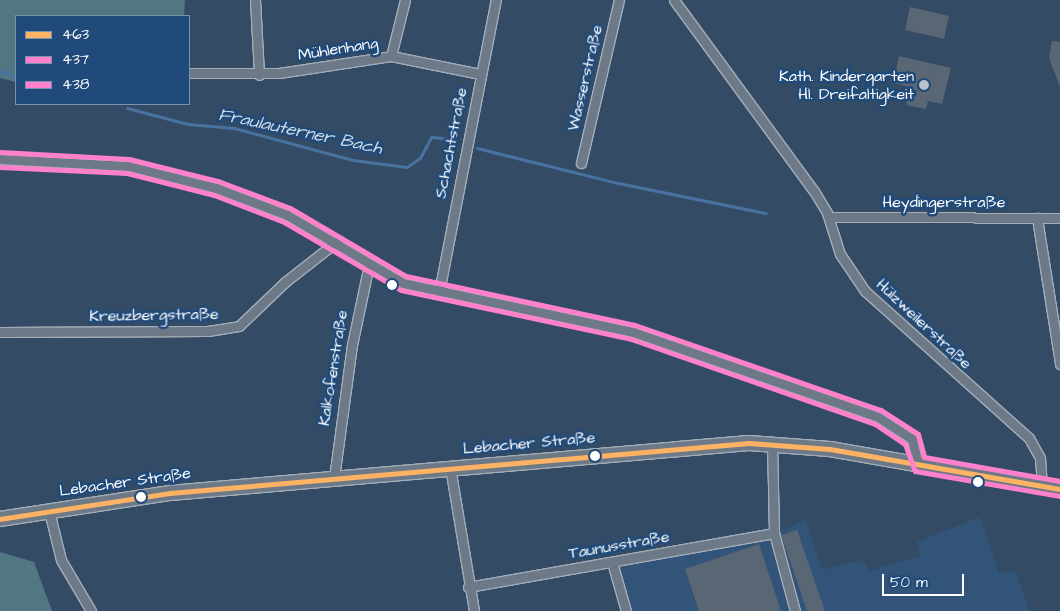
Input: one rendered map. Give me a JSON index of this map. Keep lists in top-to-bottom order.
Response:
{
  "streets": {
    "main road": ["Lebacher Straße"],
    "street": [
      "Mühlenhang",
      "Wasserstraße",
      "Schachtstraße",
      "Heydingerstraße",
      "Kreuzbergstraße",
      "Hülzweilerstraße",
      "Kalkofenstraße",
      "Taunusstraße"
    ]
  },
  "crossings": [
    ["Mühlenhang", "Schachtstraße"],
    ["Heydingerstraße", "Hülzweilerstraße"],
    ["Hülzweilerstraße", "Lebacher Straße"],
    ["Kalkofenstraße", "Lebacher Straße"]
  ],
  "water": ["Fraulauterner Bach"],
  "places": ["Kath. Kindergarten Hl. Dreifaltigkeit"],
  "lines": ["transit line 438", "transit line 437", "transit line 463"],
  "legend": ["463", "437", "438"],
  "scale_bar": "50 m"
}
